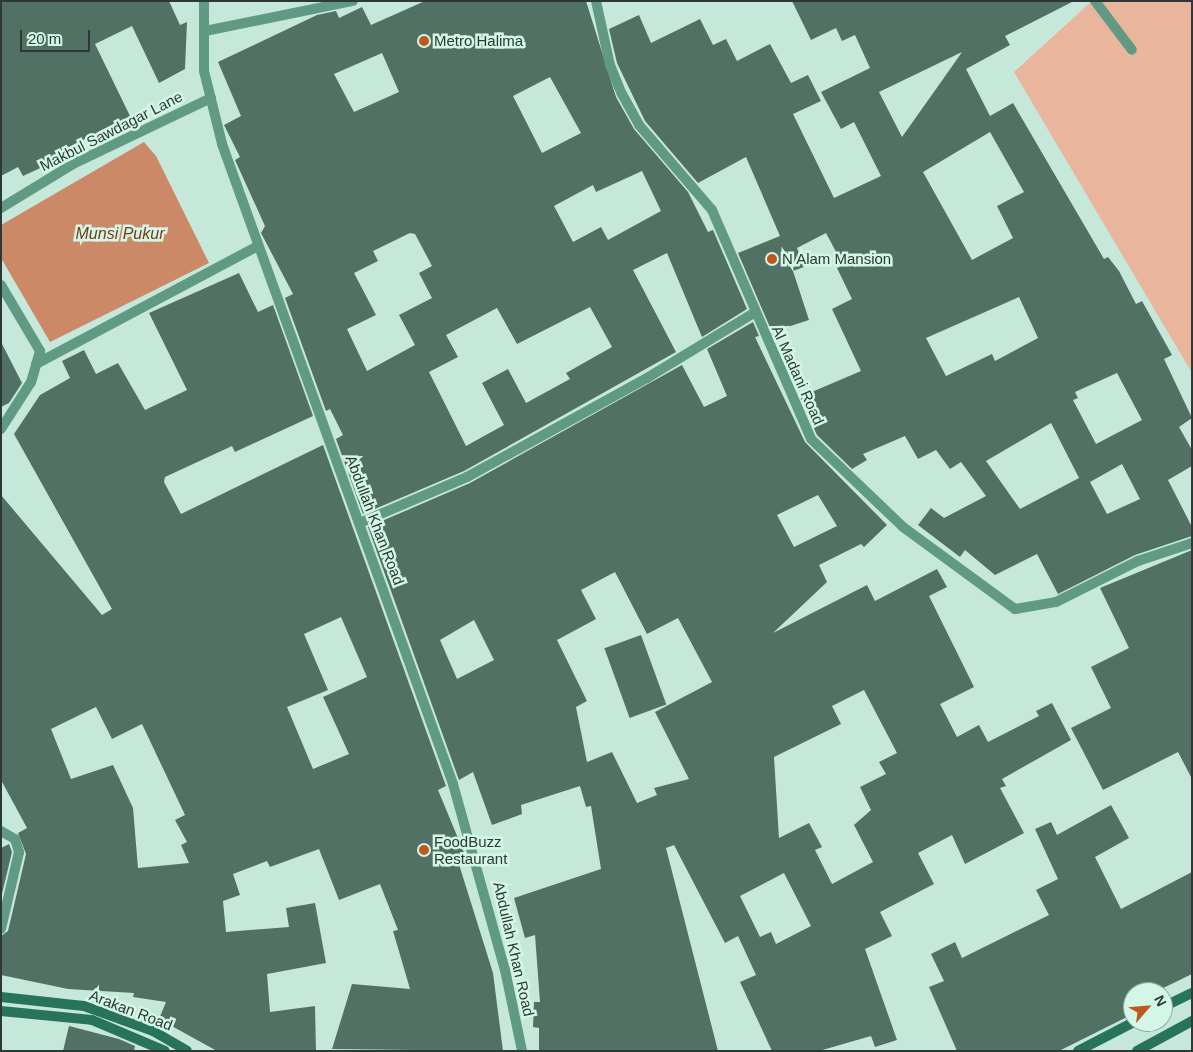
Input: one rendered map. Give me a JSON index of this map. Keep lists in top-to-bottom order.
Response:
{
  "streets": {
    "main road": ["Arakan Road"],
    "street": ["Makbul Sawdagar Lane", "Al Madani Road", "Abdullah Khan Road"]
  },
  "crossings": [
    ["Makbul Sawdagar Lane", "Abdullah Khan Road"]
  ],
  "water": ["Munsi Pukur"],
  "places": ["Metro Halima", "N Alam Mansion", "FoodBuzz Restaurant"],
  "scale_bar": "20 m",
  "north": "top right"
}
